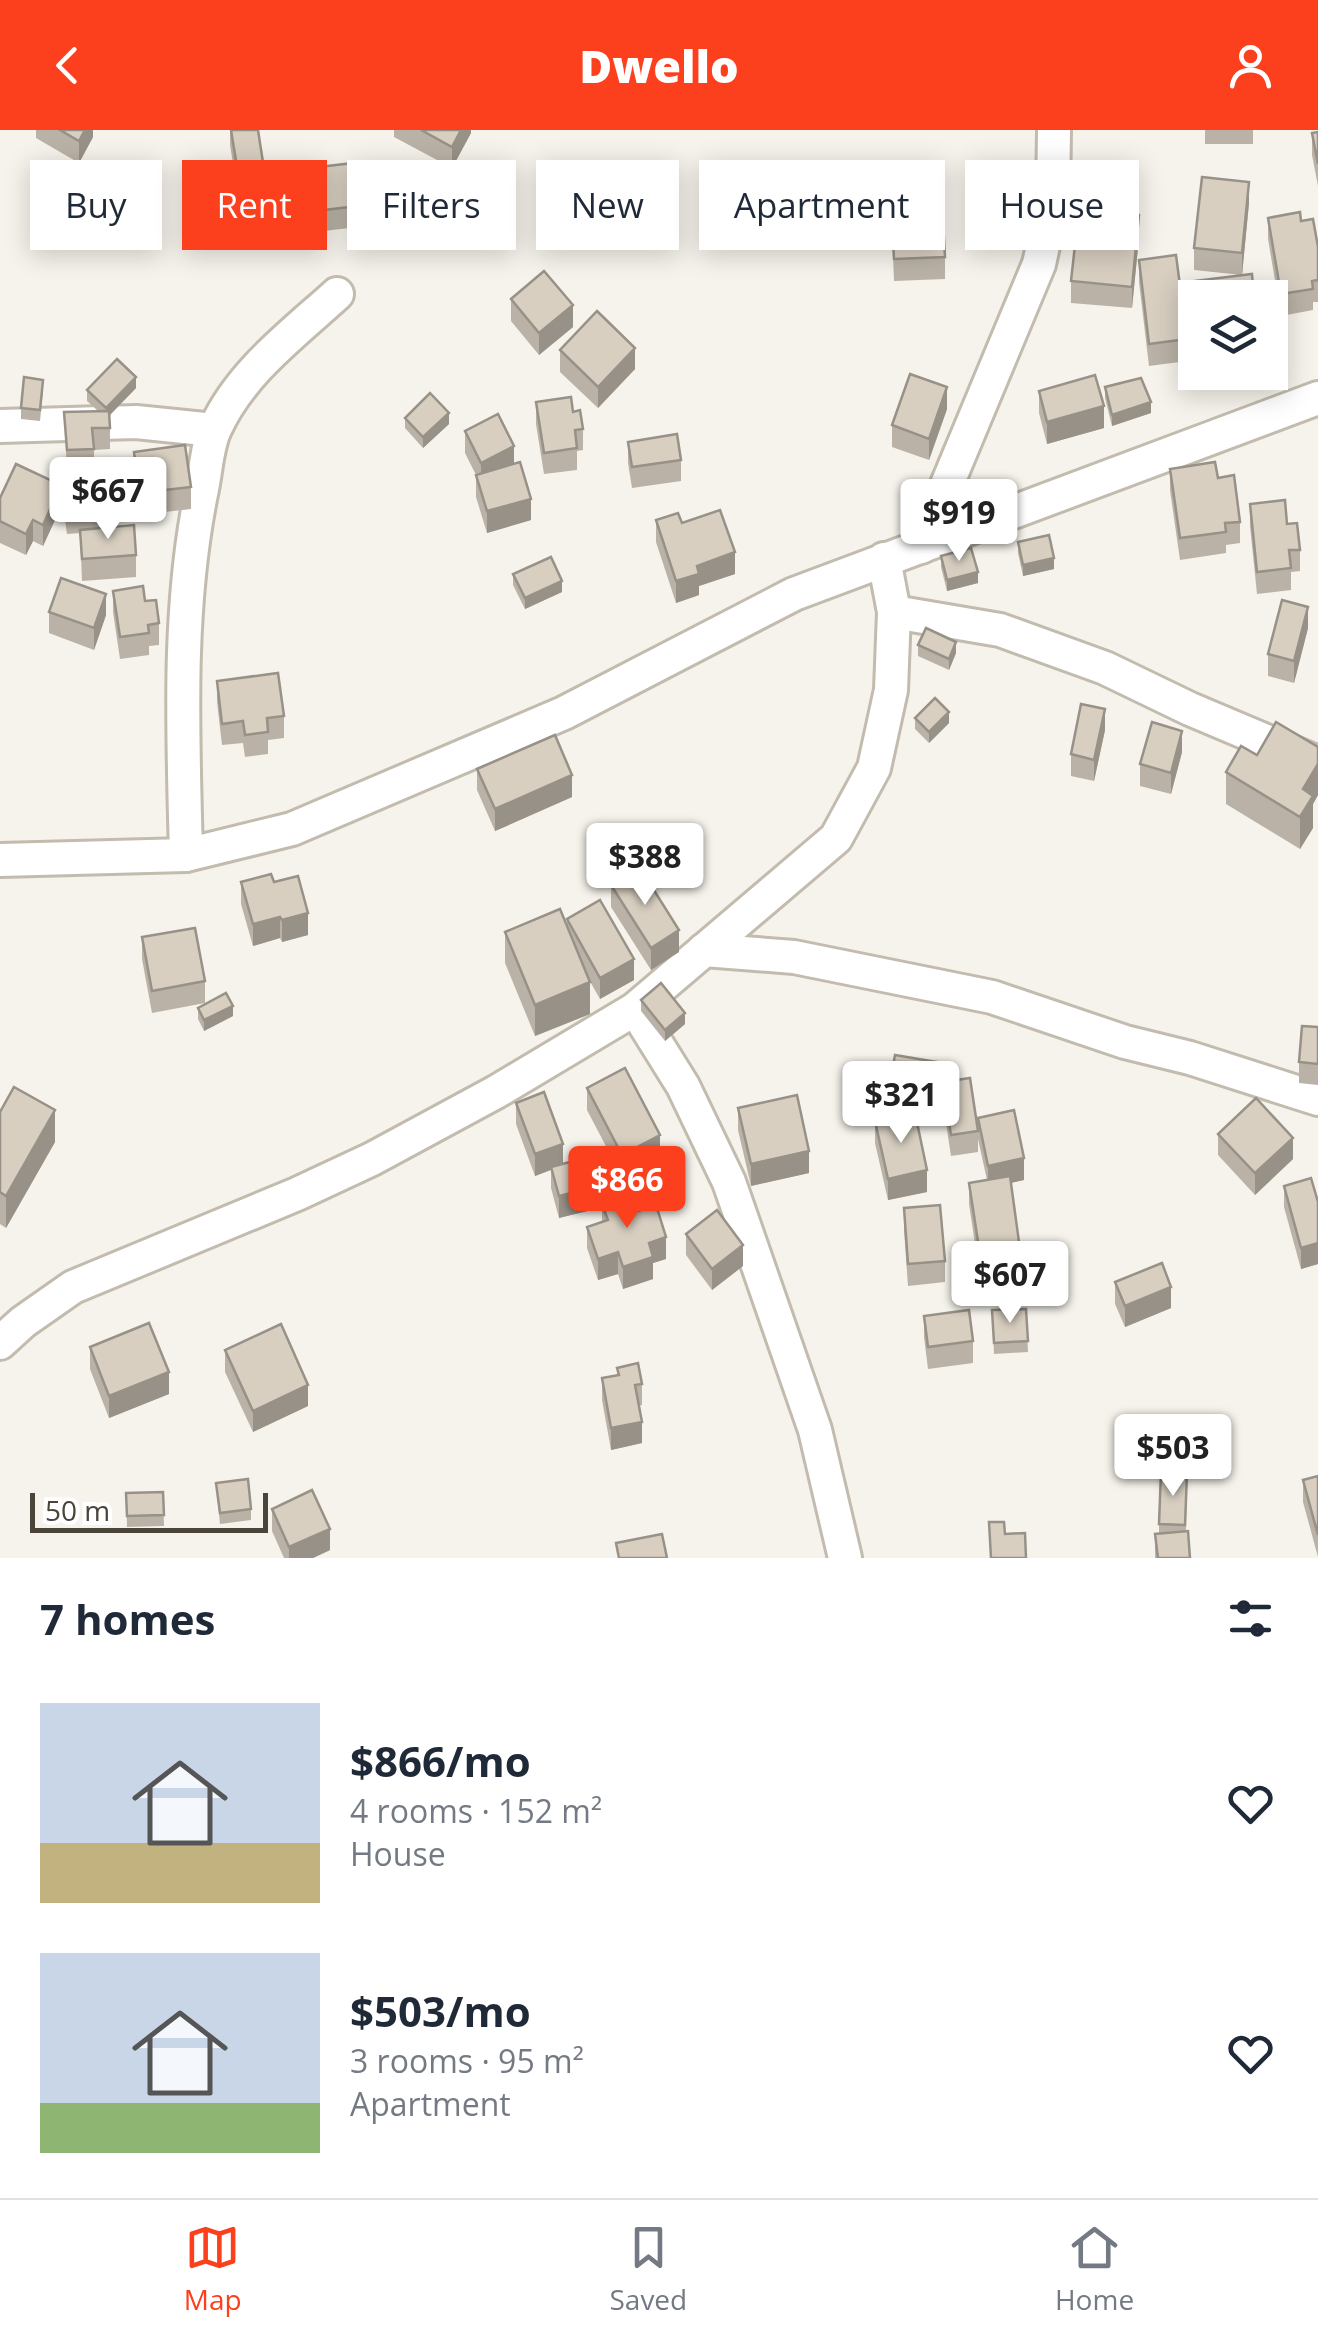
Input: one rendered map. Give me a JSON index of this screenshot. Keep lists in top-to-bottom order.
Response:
{
  "scale_bar": "50 m",
  "page": {
    "header": "Dwello",
    "chip": [
      "Buy",
      "Rent",
      "Filters",
      "New",
      "Apartment",
      "House"
    ],
    "price": [
      "$667",
      "$919",
      "$388",
      "$321",
      "$866",
      "$607",
      "$503"
    ],
    "scale": "50 m",
    "heading": "7 homes",
    "list": [
      {
        "name": "$866/mo",
        "note": "4 rooms · 152 m² · House"
      },
      {
        "name": "$503/mo",
        "note": "3 rooms · 95 m² · Apartment"
      }
    ],
    "tabs": ["Map", "Saved", "Home"]
  }
}
